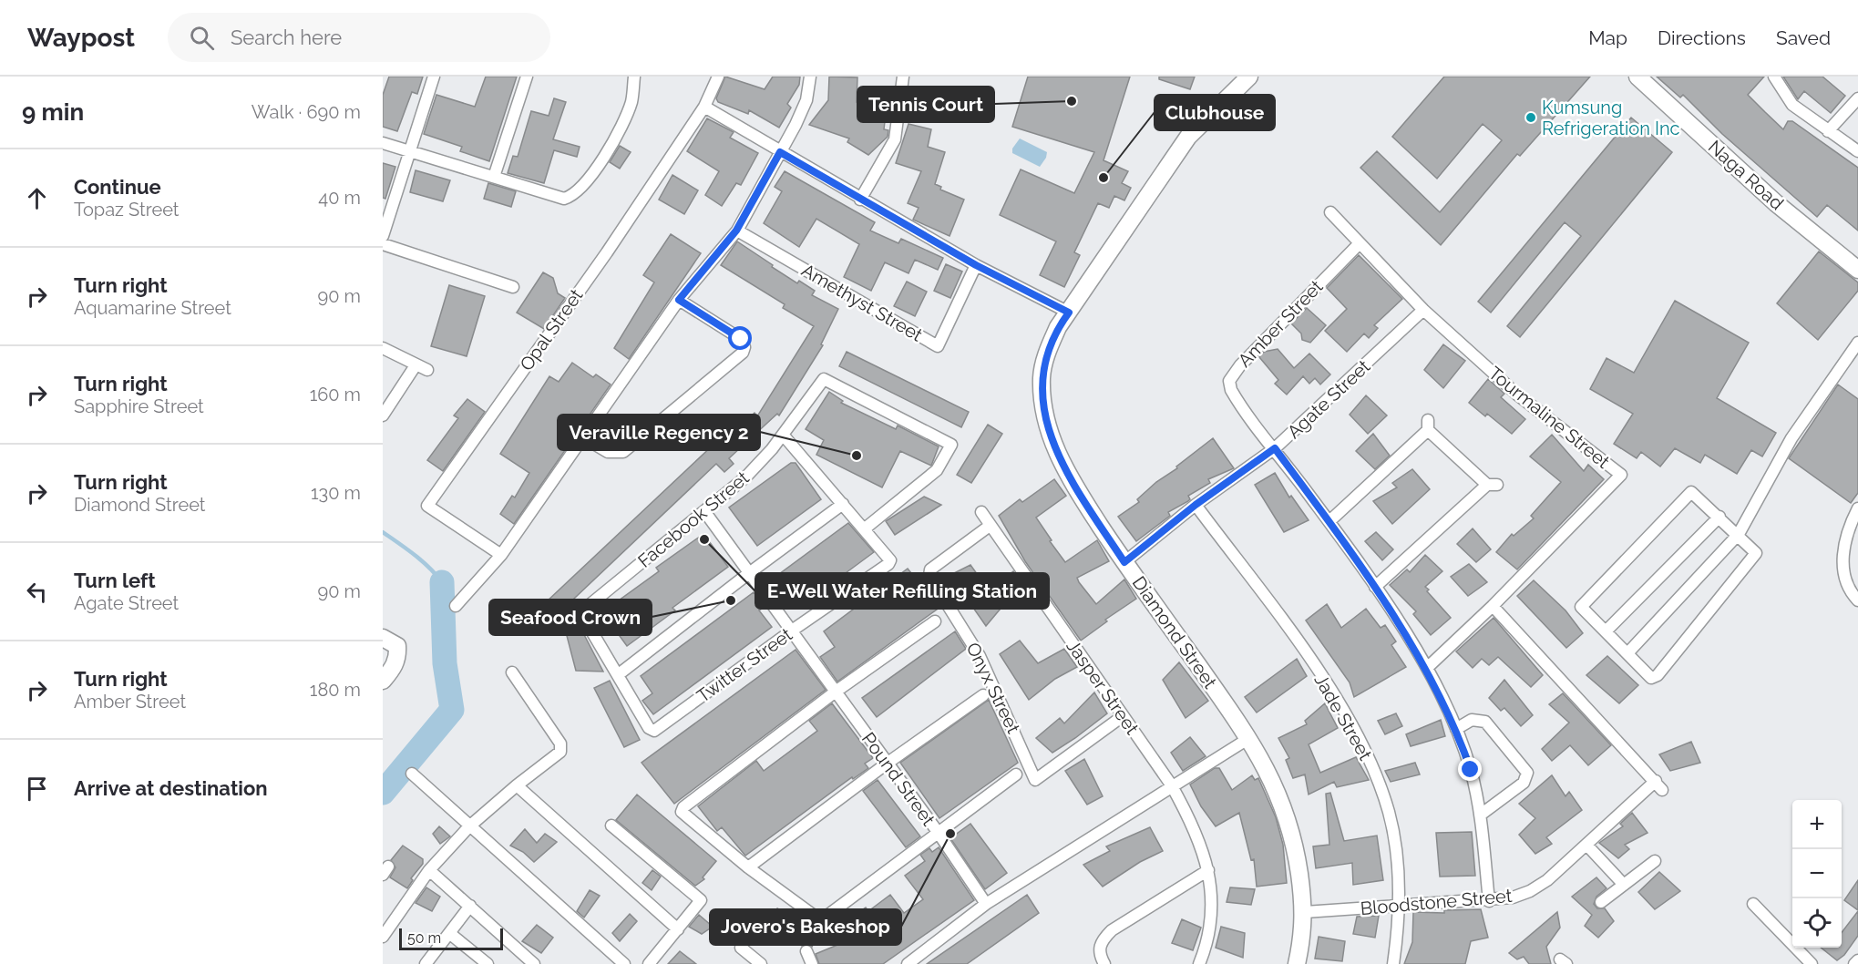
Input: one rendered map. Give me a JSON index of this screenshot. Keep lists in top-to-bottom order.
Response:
{
  "streets": {
    "street": [
      "Naga Road",
      "Amethyst Street",
      "Amber Street",
      "Opal Street",
      "Agate Street",
      "Tourmaline Street",
      "Facebook Street",
      "Diamond Street",
      "Twitter Street",
      "Jasper Street",
      "Onyx Street",
      "Jade Street",
      "Pound Street",
      "Bloodstone Street"
    ]
  },
  "crossings": [
    ["Amber Street", "Agate Street"],
    ["Amber Street", "Tourmaline Street"],
    ["Amber Street", "Bloodstone Street"],
    ["Agate Street", "Tourmaline Street"],
    ["Agate Street", "Diamond Street"],
    ["Agate Street", "Jade Street"],
    ["Tourmaline Street", "Bloodstone Street"],
    ["Facebook Street", "Twitter Street"],
    ["Facebook Street", "Pound Street"],
    ["Diamond Street", "Bloodstone Street"],
    ["Twitter Street", "Pound Street"],
    ["Jasper Street", "Onyx Street"],
    ["Jade Street", "Bloodstone Street"]
  ],
  "places": [
    "Tennis Court",
    "Kumsung Refrigeration Inc",
    "Clubhouse",
    "Veraville Regency 2",
    "E-Well Water Refilling Station",
    "Seafood Crown",
    "Jovero's Bakeshop"
  ],
  "scale_bar": "50 m",
  "page": {
    "header": "Waypost",
    "search": "Search here",
    "nav": ["Map", "Directions", "Saved"],
    "heading": ["9 min", "Walk · 690 m"],
    "list": [
      ["Continue", "Topaz Street", "40 m"],
      ["Turn right", "Aquamarine Street", "90 m"],
      ["Turn right", "Sapphire Street", "160 m"],
      ["Turn right", "Diamond Street", "130 m"],
      ["Turn left", "Agate Street", "90 m"],
      ["Turn right", "Amber Street", "180 m"],
      "Arrive at destination"
    ],
    "map_buttons": ["+", "−"],
    "scale": "50 m"
  }
}
